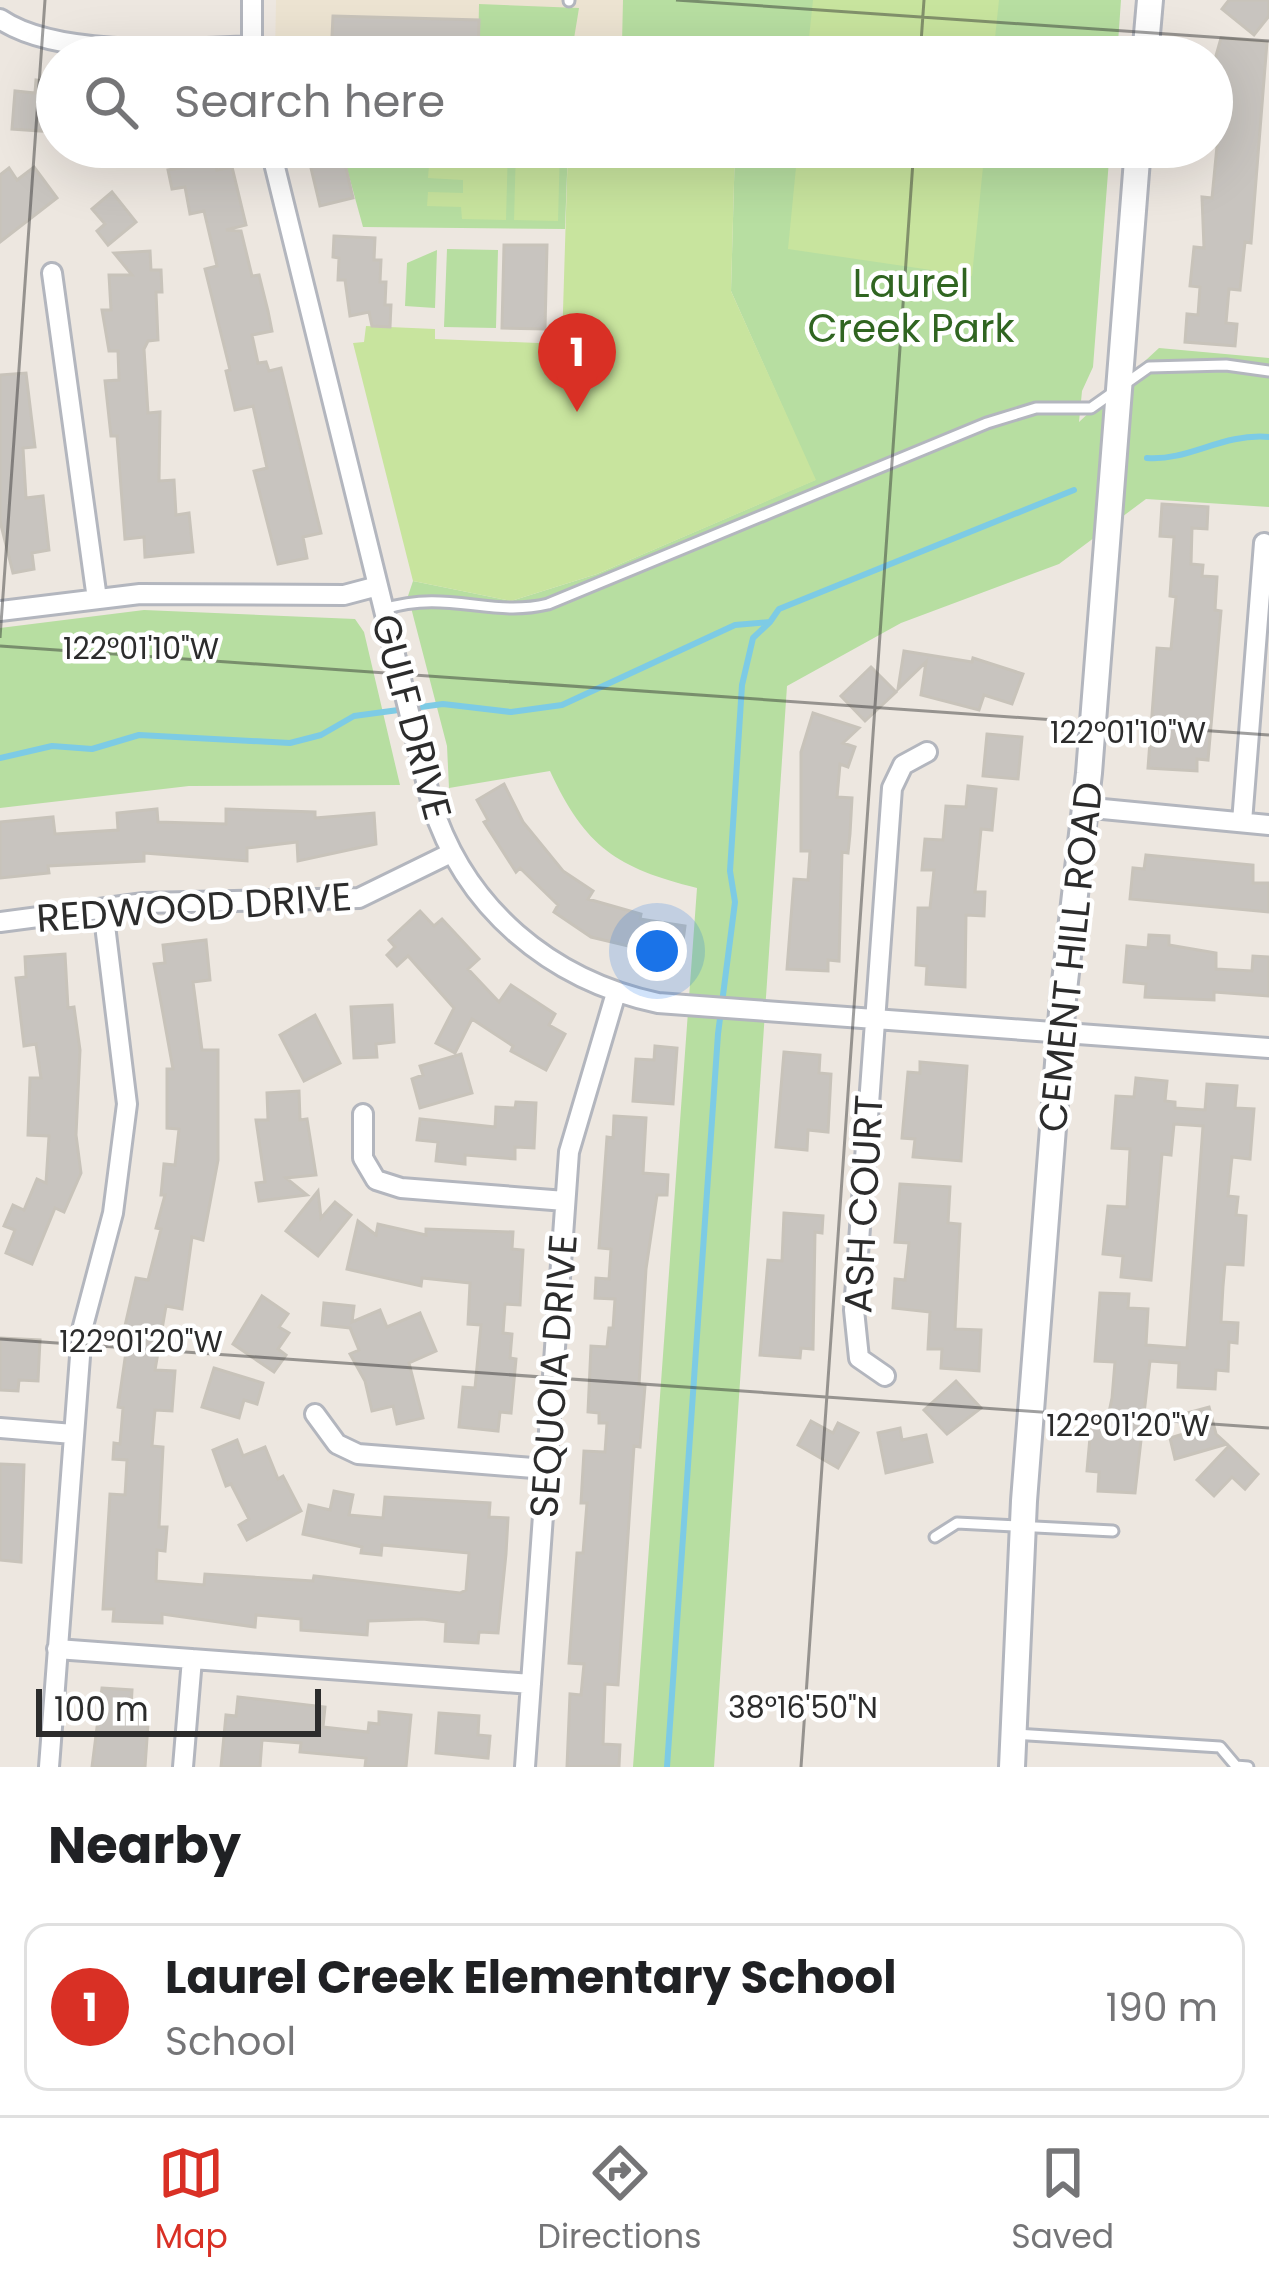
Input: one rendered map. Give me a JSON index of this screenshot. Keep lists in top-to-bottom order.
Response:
{
  "streets": {
    "street": [
      "GULF DRIVE",
      "REDWOOD DRIVE",
      "CEMENT HILL ROAD",
      "ASH COURT",
      "SEQUOIA DRIVE"
    ]
  },
  "crossings": [
    ["GULF DRIVE", "REDWOOD DRIVE"],
    ["GULF DRIVE", "CEMENT HILL ROAD"],
    ["GULF DRIVE", "ASH COURT"],
    ["GULF DRIVE", "SEQUOIA DRIVE"]
  ],
  "parks": ["Laurel Creek Park"],
  "scale_bar": "100 m",
  "page": {
    "search": "Search here",
    "pins": "1",
    "scale": "100 m",
    "heading": "Nearby",
    "list": [
      {
        "mark": "1",
        "name": "Laurel Creek Elementary School",
        "note": "School",
        "value": "190 m"
      }
    ],
    "nav": ["Map", "Directions", "Saved"]
  },
  "coordinates": ["122°01'10\"W", "122°01'20\"W", "38°16'50\"N"]
}
